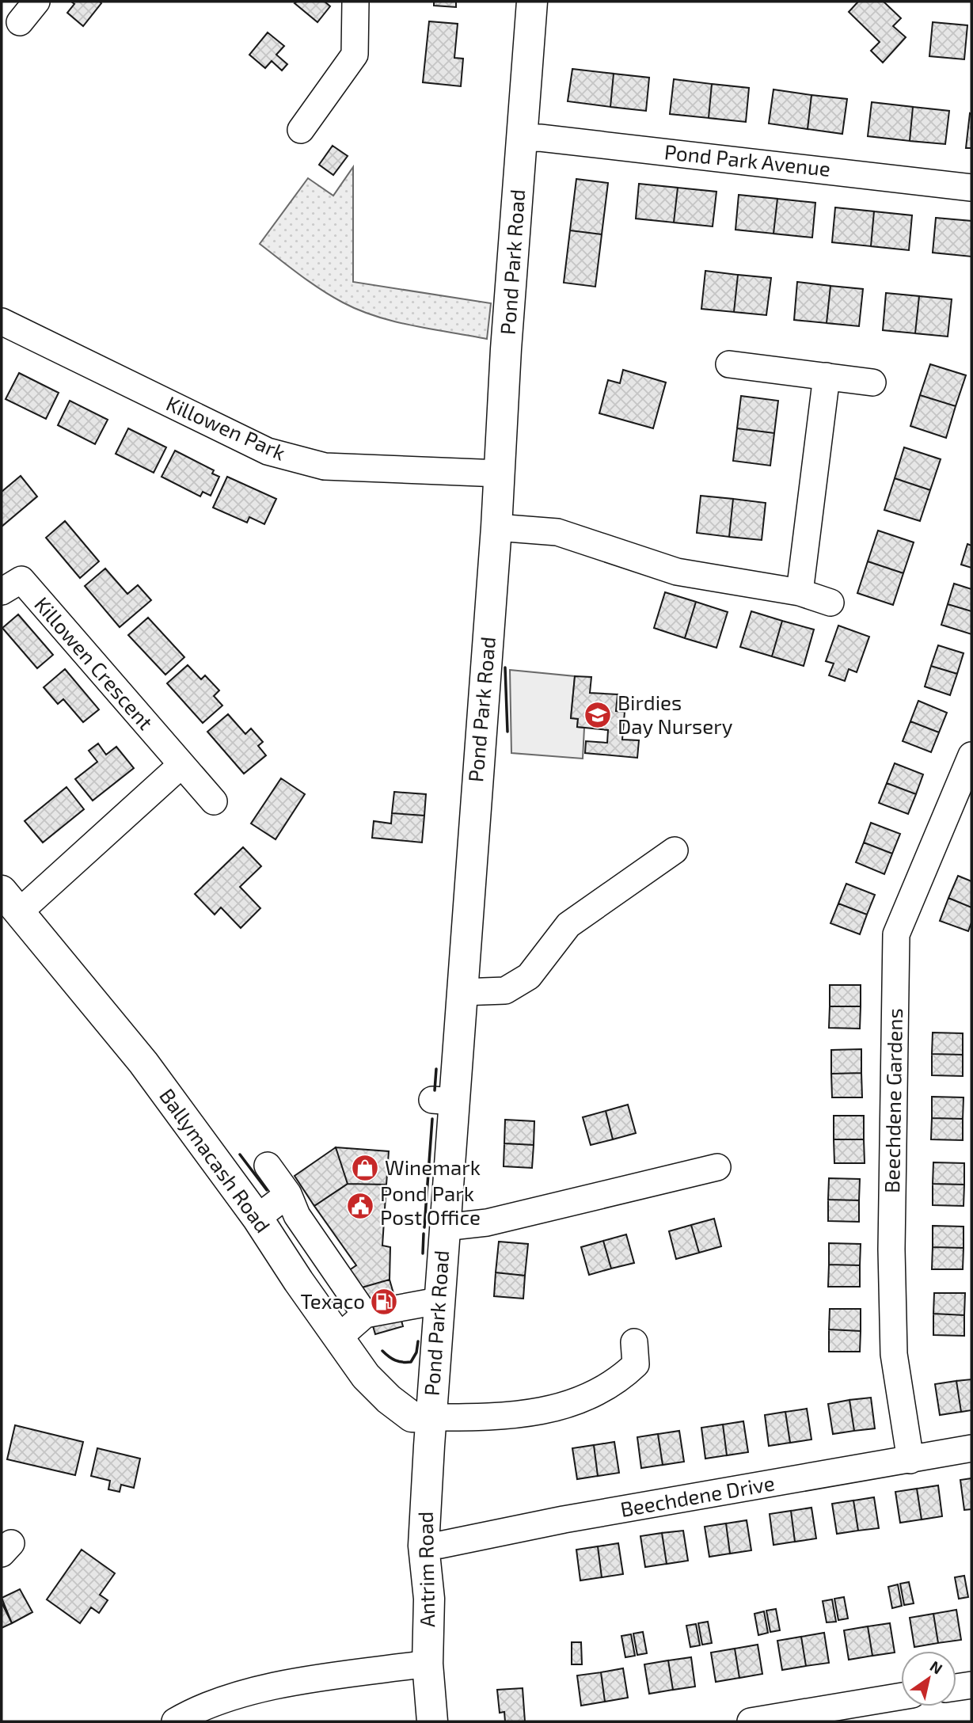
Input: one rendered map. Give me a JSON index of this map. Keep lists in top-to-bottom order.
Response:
{
  "streets": {
    "main road": ["Pond Park Road", "Ballymacash Road", "Antrim Road"],
    "street": [
      "Pond Park Avenue",
      "Killowen Park",
      "Killowen Crescent",
      "Beechdene Gardens",
      "Beechdene Drive"
    ]
  },
  "crossings": [
    ["Pond Park Avenue", "Pond Park Road"],
    ["Pond Park Road", "Killowen Park"],
    ["Pond Park Road", "Ballymacash Road"],
    ["Pond Park Road", "Antrim Road"],
    ["Beechdene Gardens", "Beechdene Drive"],
    ["Ballymacash Road", "Antrim Road"],
    ["Beechdene Drive", "Antrim Road"]
  ],
  "places": {
    "school or university": ["Birdies Day Nursery"],
    "shop": ["Winemark"],
    "public building": ["Pond Park Post Office"],
    "fuel station": ["Texaco"]
  },
  "north": "top right"
}
